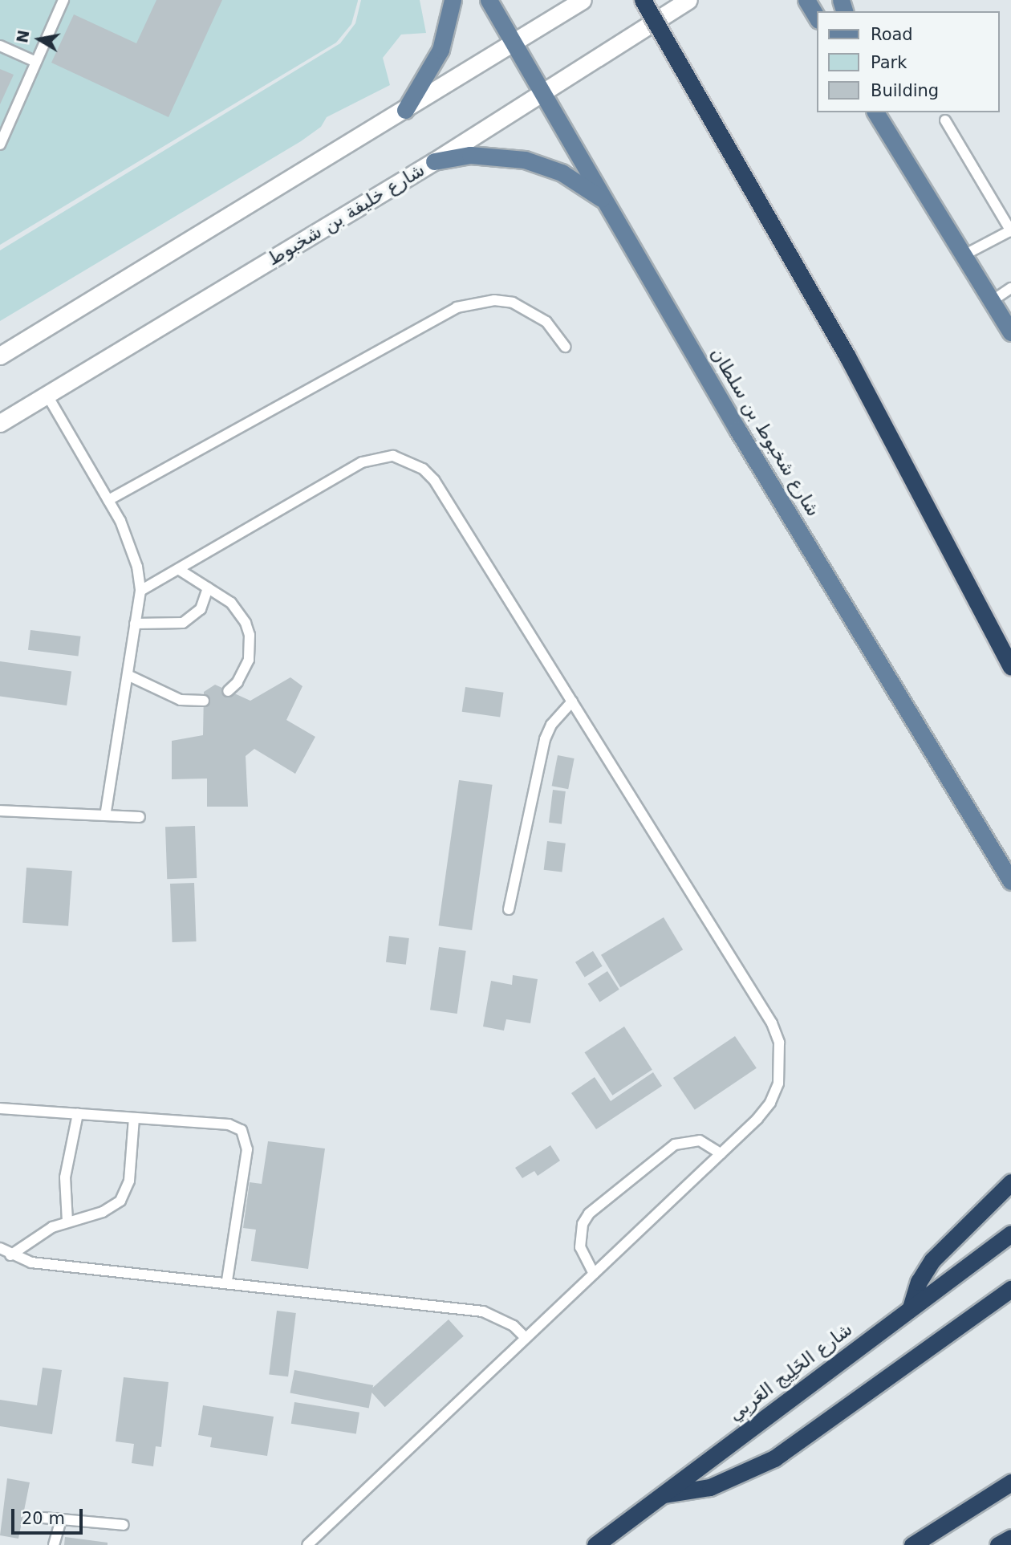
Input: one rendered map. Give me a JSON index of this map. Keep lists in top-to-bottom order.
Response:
{
  "streets": {
    "highway": ["شارع الخَلِيج العَربِي"],
    "main road": ["شارع خليفة بن شخبوط", "شارع شخبوط بن سلطان"]
  },
  "crossings": [
    ["شارع خليفة بن شخبوط", "شارع شخبوط بن سلطان"]
  ],
  "legend": ["Road", "Park", "Building"],
  "scale_bar": "20 m",
  "north": "left"
}
